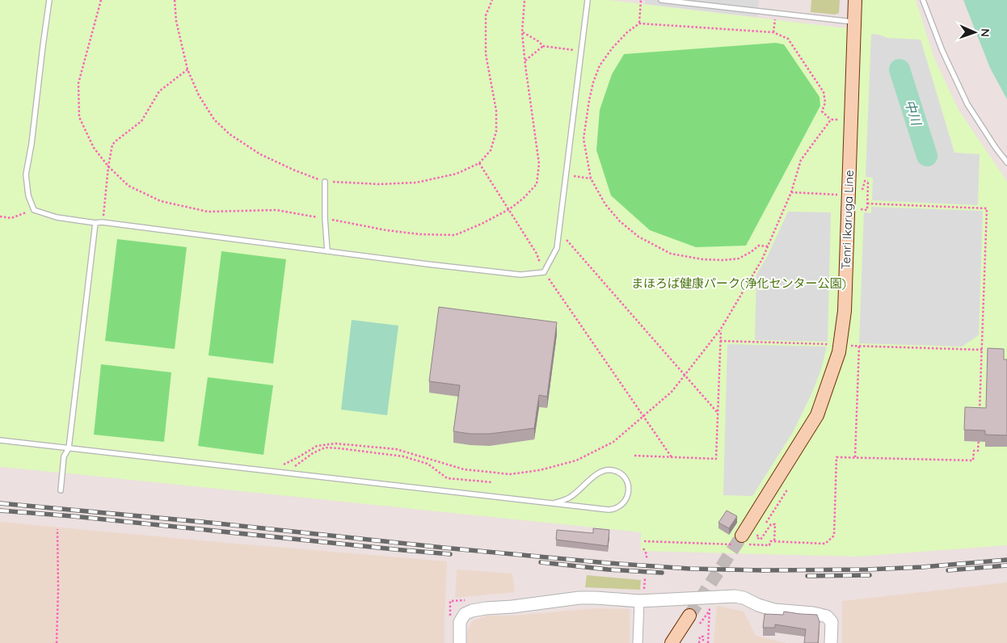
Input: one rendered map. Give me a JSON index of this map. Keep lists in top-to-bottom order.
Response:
{
  "streets": {
    "main road": ["Tenri Ikaruga Line"]
  },
  "water": ["中川"],
  "parks": ["まほろば健康パーク(浄化センター公園)"],
  "north": "right"
}
